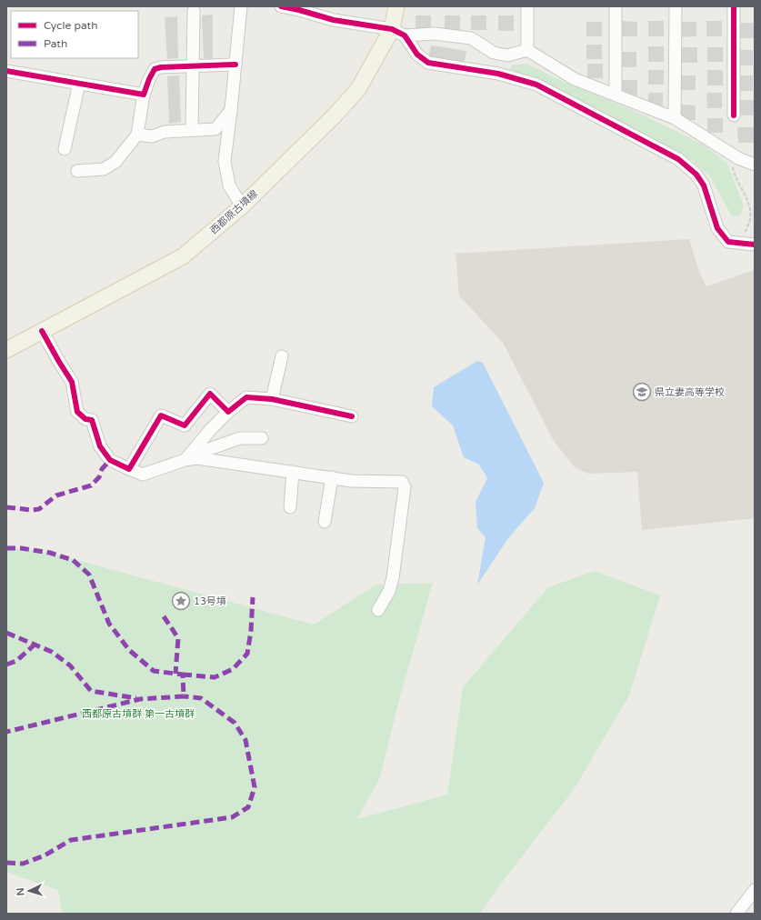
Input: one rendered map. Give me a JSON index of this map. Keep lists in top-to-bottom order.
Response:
{
  "streets": {
    "main road": ["西都原古墳線"]
  },
  "parks": ["西都原古墳群 第一古墳群"],
  "places": {
    "school or university": ["県立妻高等学校"],
    "place": ["13号墳"]
  },
  "legend": ["Cycle path", "Path"],
  "north": "left"
}
